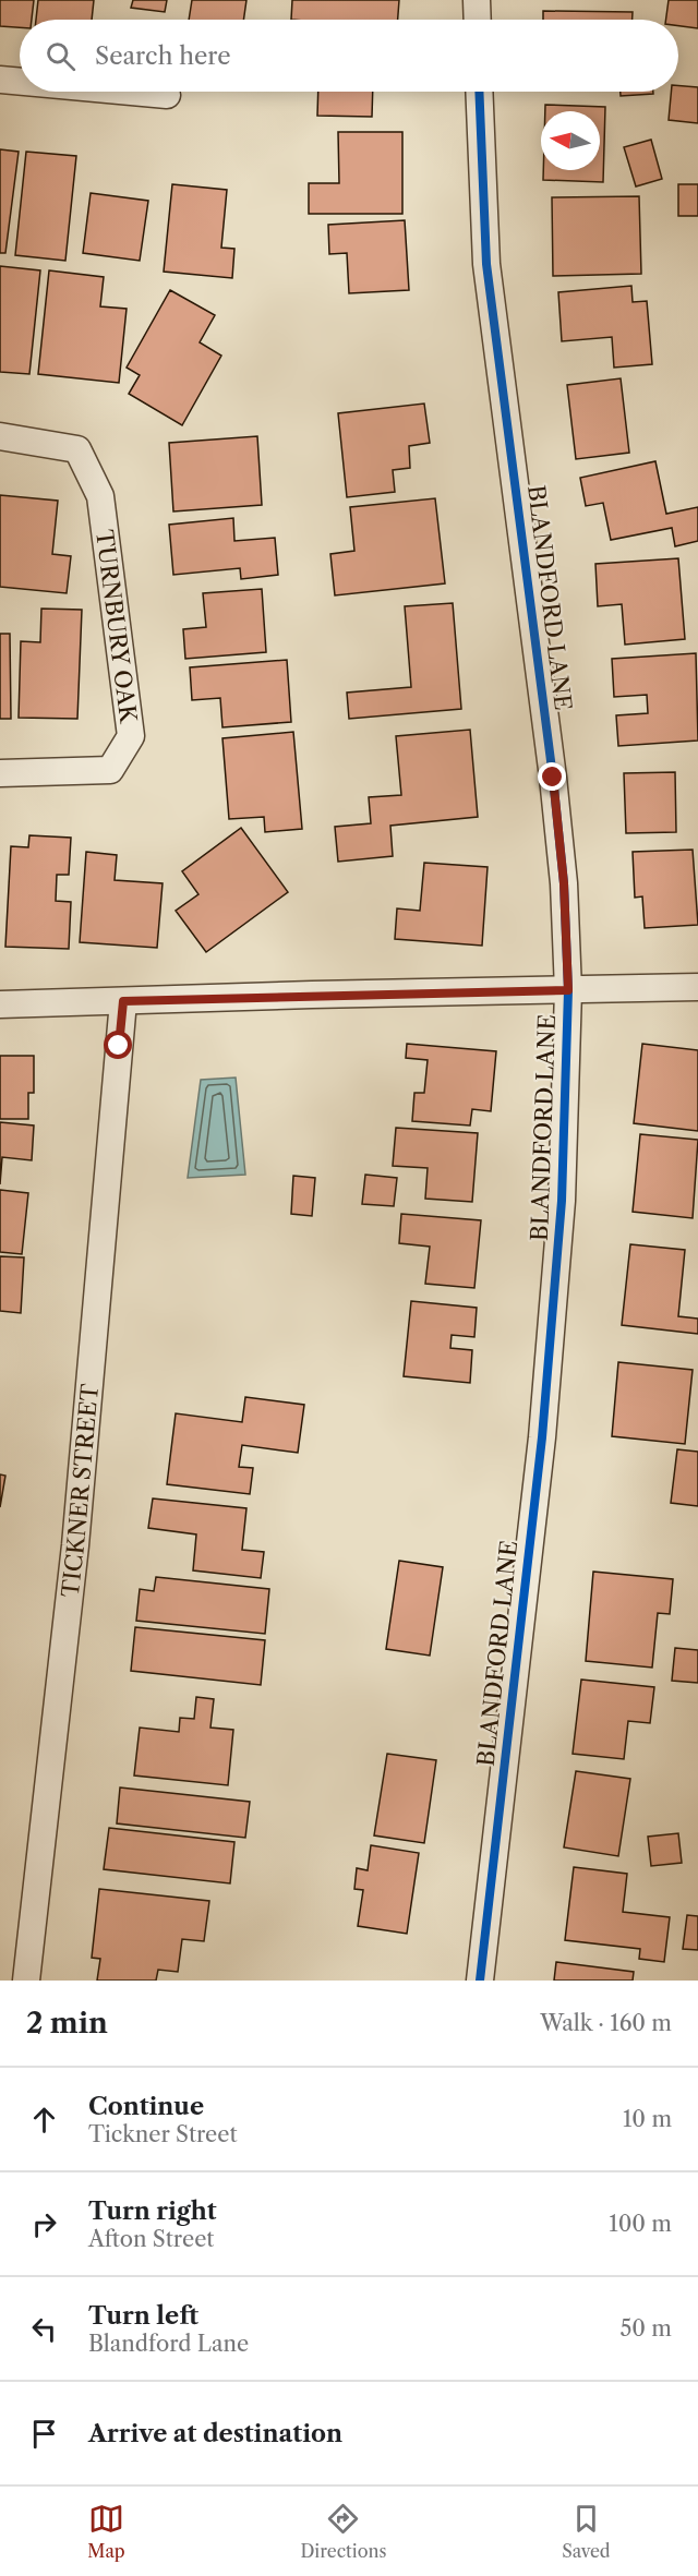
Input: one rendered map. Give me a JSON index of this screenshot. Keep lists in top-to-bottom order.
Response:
{
  "streets": {
    "street": ["BLANDFORD LANE", "TURNBURY OAK", "TICKNER STREET"]
  },
  "north": "left",
  "page": {
    "search": "Search here",
    "heading": ["2 min", "Walk · 160 m"],
    "list": [
      ["Continue", "Tickner Street", "10 m"],
      ["Turn right", "Afton Street", "100 m"],
      ["Turn left", "Blandford Lane", "50 m"],
      "Arrive at destination"
    ],
    "nav": ["Map", "Directions", "Saved"]
  }
}
